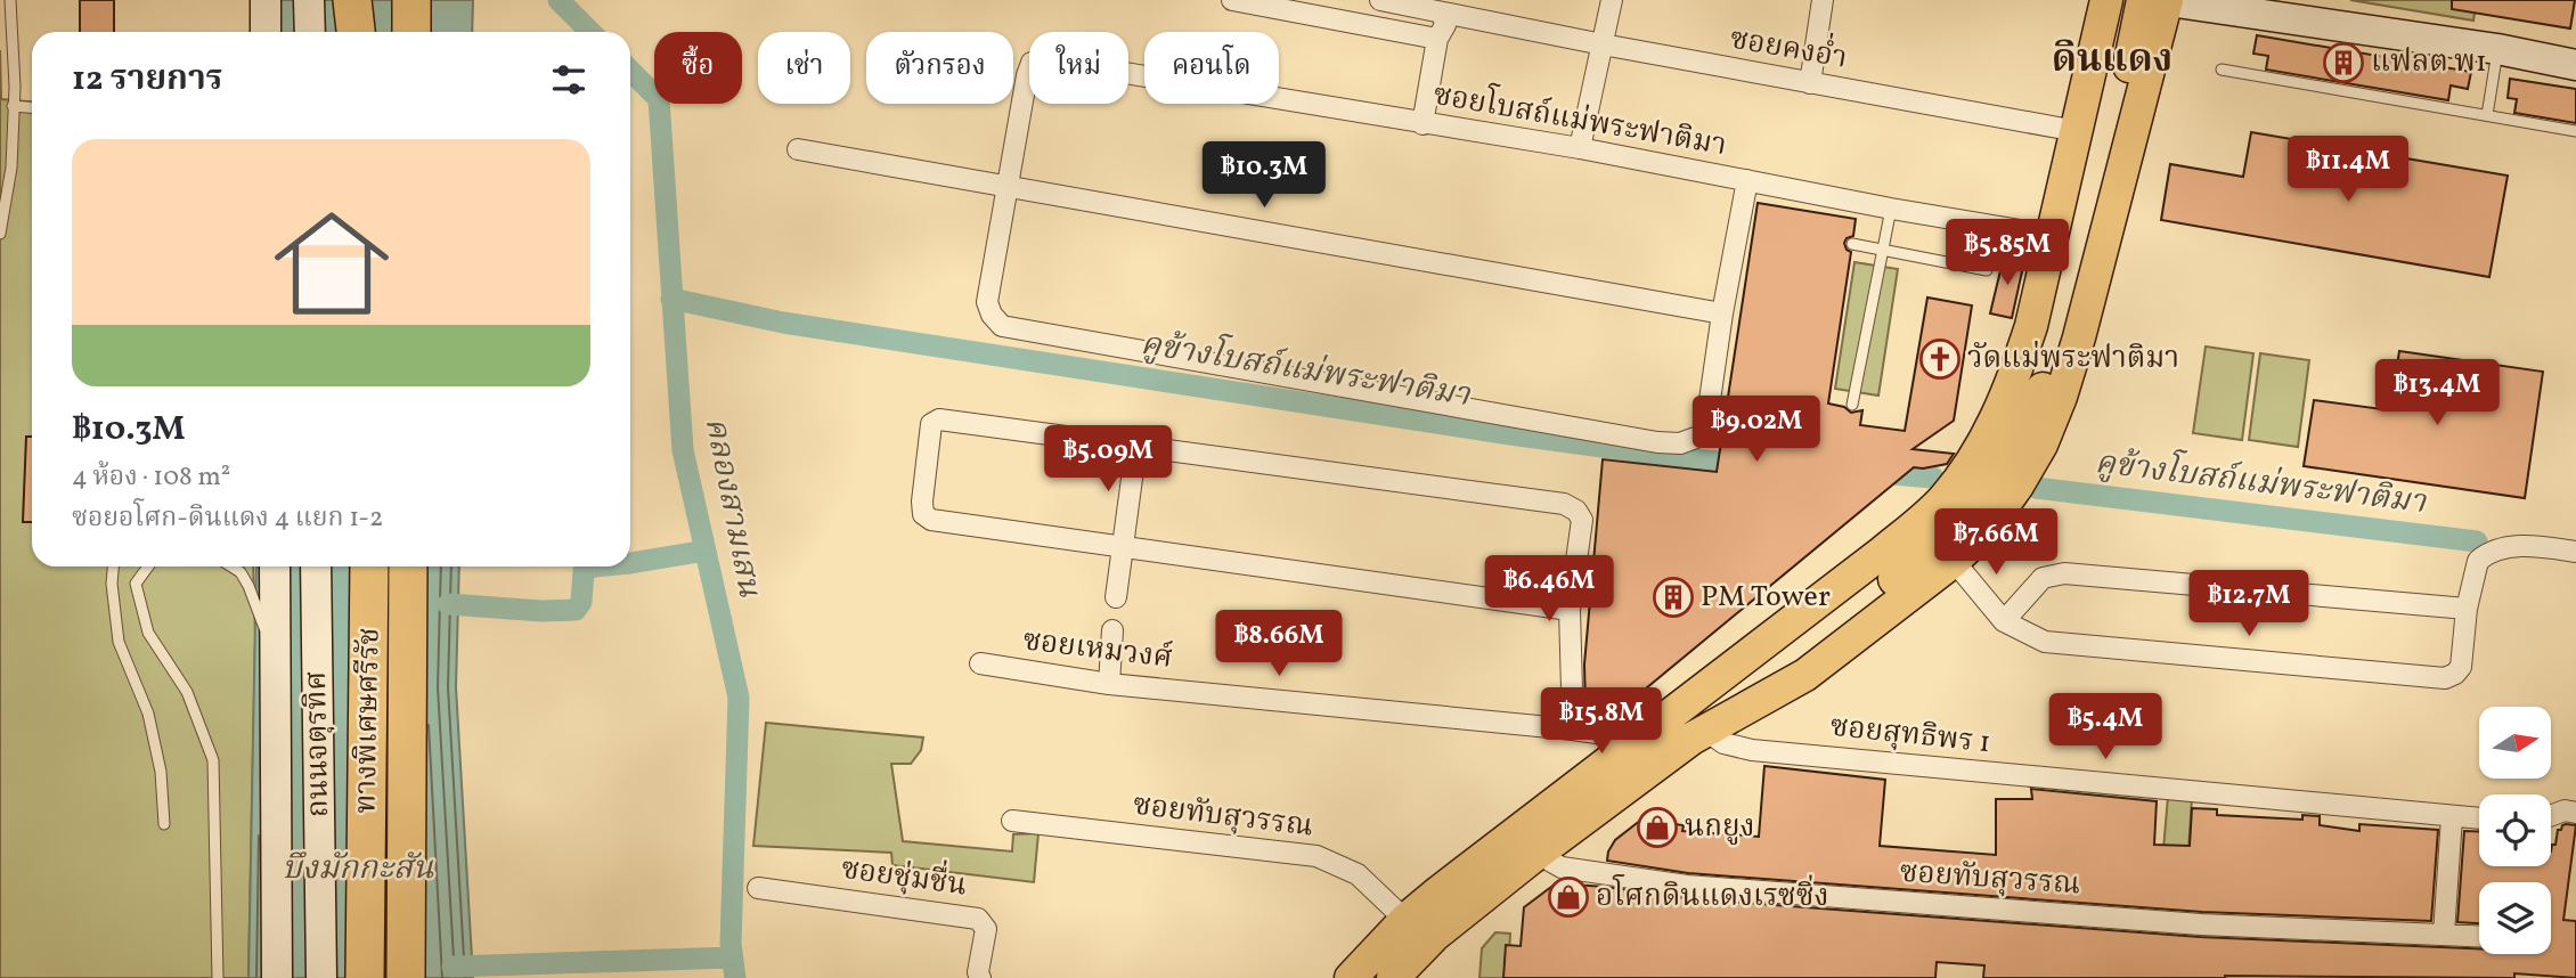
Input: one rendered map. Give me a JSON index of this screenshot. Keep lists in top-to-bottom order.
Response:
{
  "streets": {
    "highway": ["ทางพิเศษศรีรัช"],
    "main road": ["ถนนจตุรทิศ"],
    "street": [
      "ซอยคงอ่ำ",
      "ซอยโบสถ์แม่พระฟาติมา",
      "ซอยเหมวงศ์",
      "ซอยสุทธิพร 1",
      "ซอยทับสุวรรณ",
      "ซอยชุ่มชื่น"
    ]
  },
  "districts": ["ดินแดง"],
  "water": ["คูข้างโบสถ์แม่พระฟาติมา", "คลองสามเสน", "บึงมักกะสัน"],
  "places": {
    "building": ["แฟลต พ1", "PM Tower"],
    "church": ["วัดแม่พระฟาติมา"],
    "shop": ["นกยูง", "อโศกดินแดงเรซซิ่ง"]
  },
  "north": "right",
  "page": {
    "chip": [
      "ซื้อ",
      "เช่า",
      "ตัวกรอง",
      "ใหม่",
      "คอนโด"
    ],
    "heading": "12 รายการ",
    "list": [
      {
        "name": "฿10.3M",
        "note": "4 ห้อง · 108 m² · ซอยอโศก-ดินแดง 4 แยก 1-2"
      }
    ],
    "price": [
      "฿11.4M",
      "฿10.3M",
      "฿5.85M",
      "฿13.4M",
      "฿9.02M",
      "฿5.09M",
      "฿7.66M",
      "฿6.46M",
      "฿12.7M",
      "฿8.66M",
      "฿15.8M",
      "฿5.4M"
    ]
  }
}
